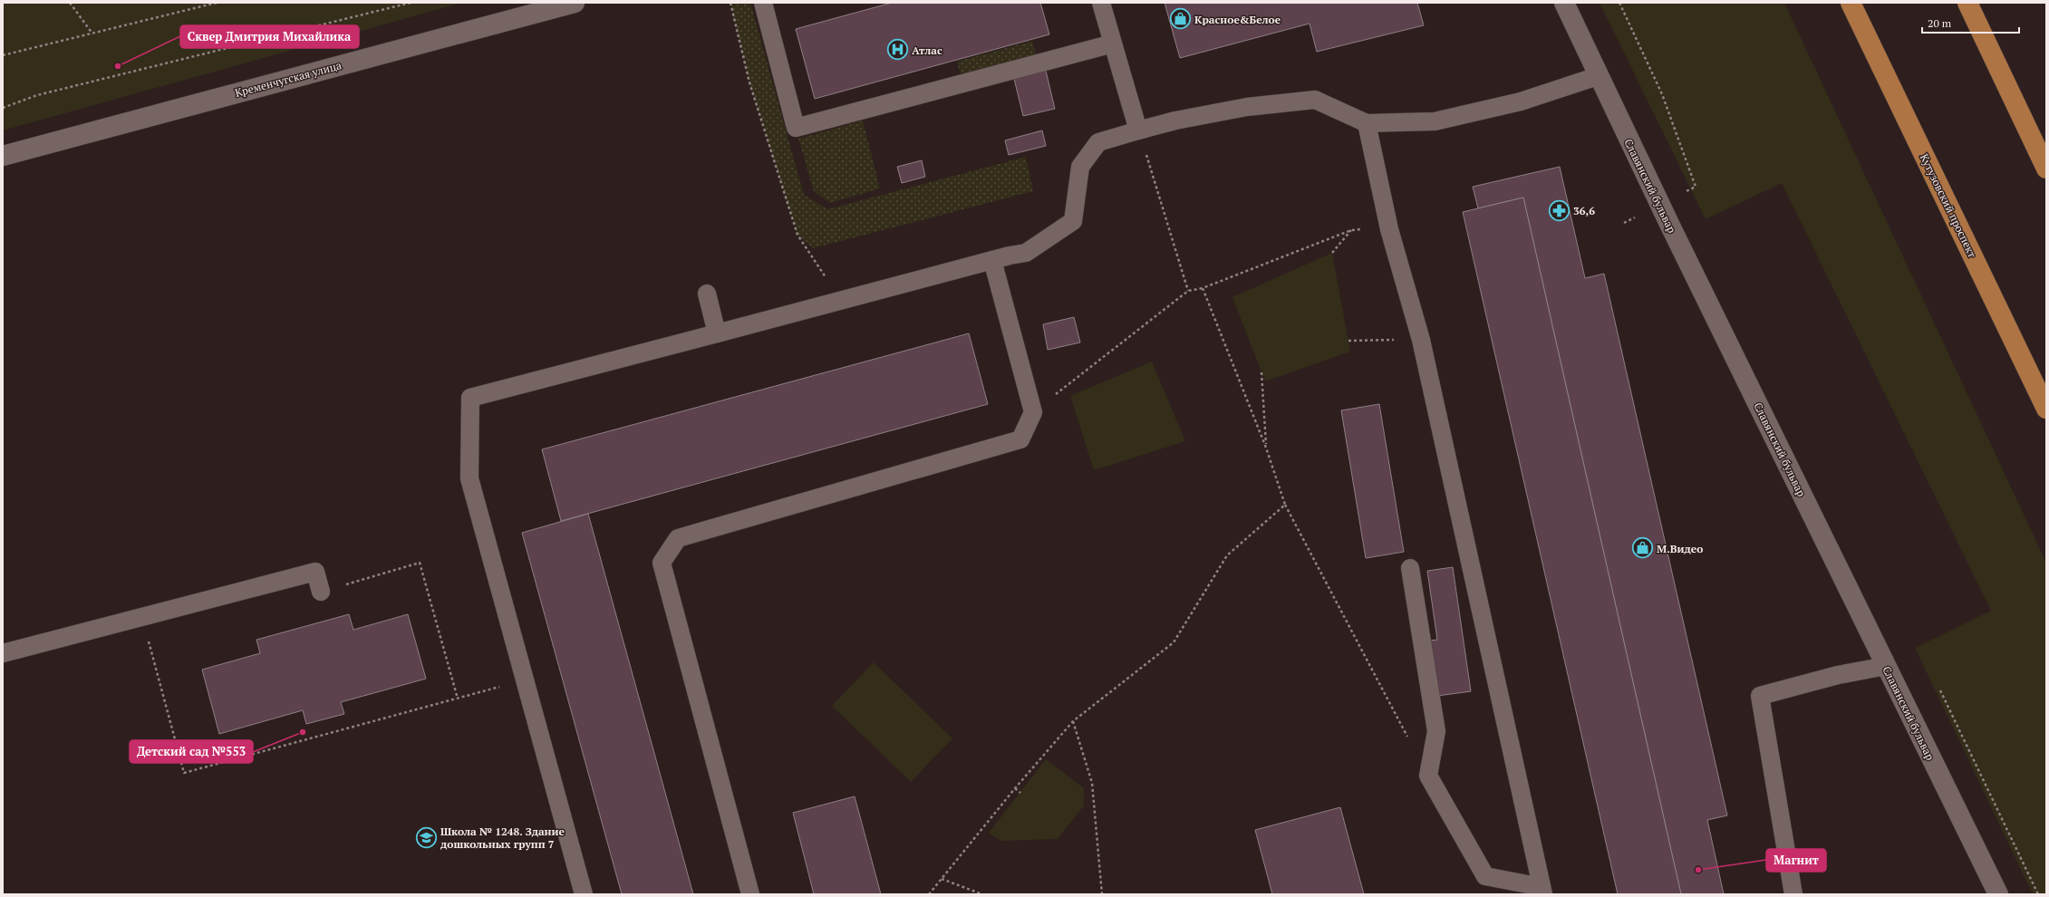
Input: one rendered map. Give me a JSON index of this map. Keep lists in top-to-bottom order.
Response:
{
  "streets": {
    "main road": ["Кутузовский проспект"],
    "street": ["Кременчугская улица", "Славянский бульвар"]
  },
  "places": {
    "shop": ["Красное&Белое", "М.Видео"],
    "hospital": ["Атлас"],
    "other": ["Сквер Дмитрия Михайлика", "Детский сад №553", "Магнит"],
    "pharmacy": ["36,6"],
    "school or university": ["Школа № 1248. Здание дошкольных групп 7"]
  },
  "scale_bar": "20 m"
}
